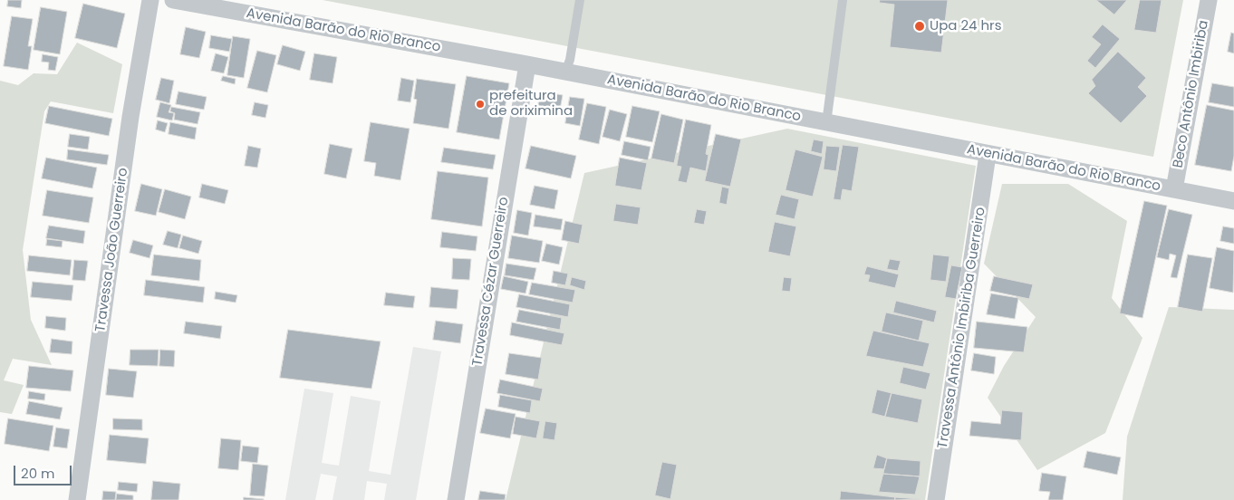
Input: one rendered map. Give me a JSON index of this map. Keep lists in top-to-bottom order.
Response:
{
  "streets": {
    "street": [
      "Avenida Barão do Rio Branco",
      "Beco Antônio Imbiriba",
      "Travessa João Guerreiro",
      "Travessa Cézar Guerreiro",
      "Travessa Antônio Imbiriba Guerreiro"
    ]
  },
  "crossings": [
    ["Avenida Barão do Rio Branco", "Beco Antônio Imbiriba"],
    ["Avenida Barão do Rio Branco", "Travessa Cézar Guerreiro"],
    ["Avenida Barão do Rio Branco", "Travessa Antônio Imbiriba Guerreiro"]
  ],
  "places": ["Upa 24 hrs", "prefeitura de oriximina"],
  "scale_bar": "20 m"
}
